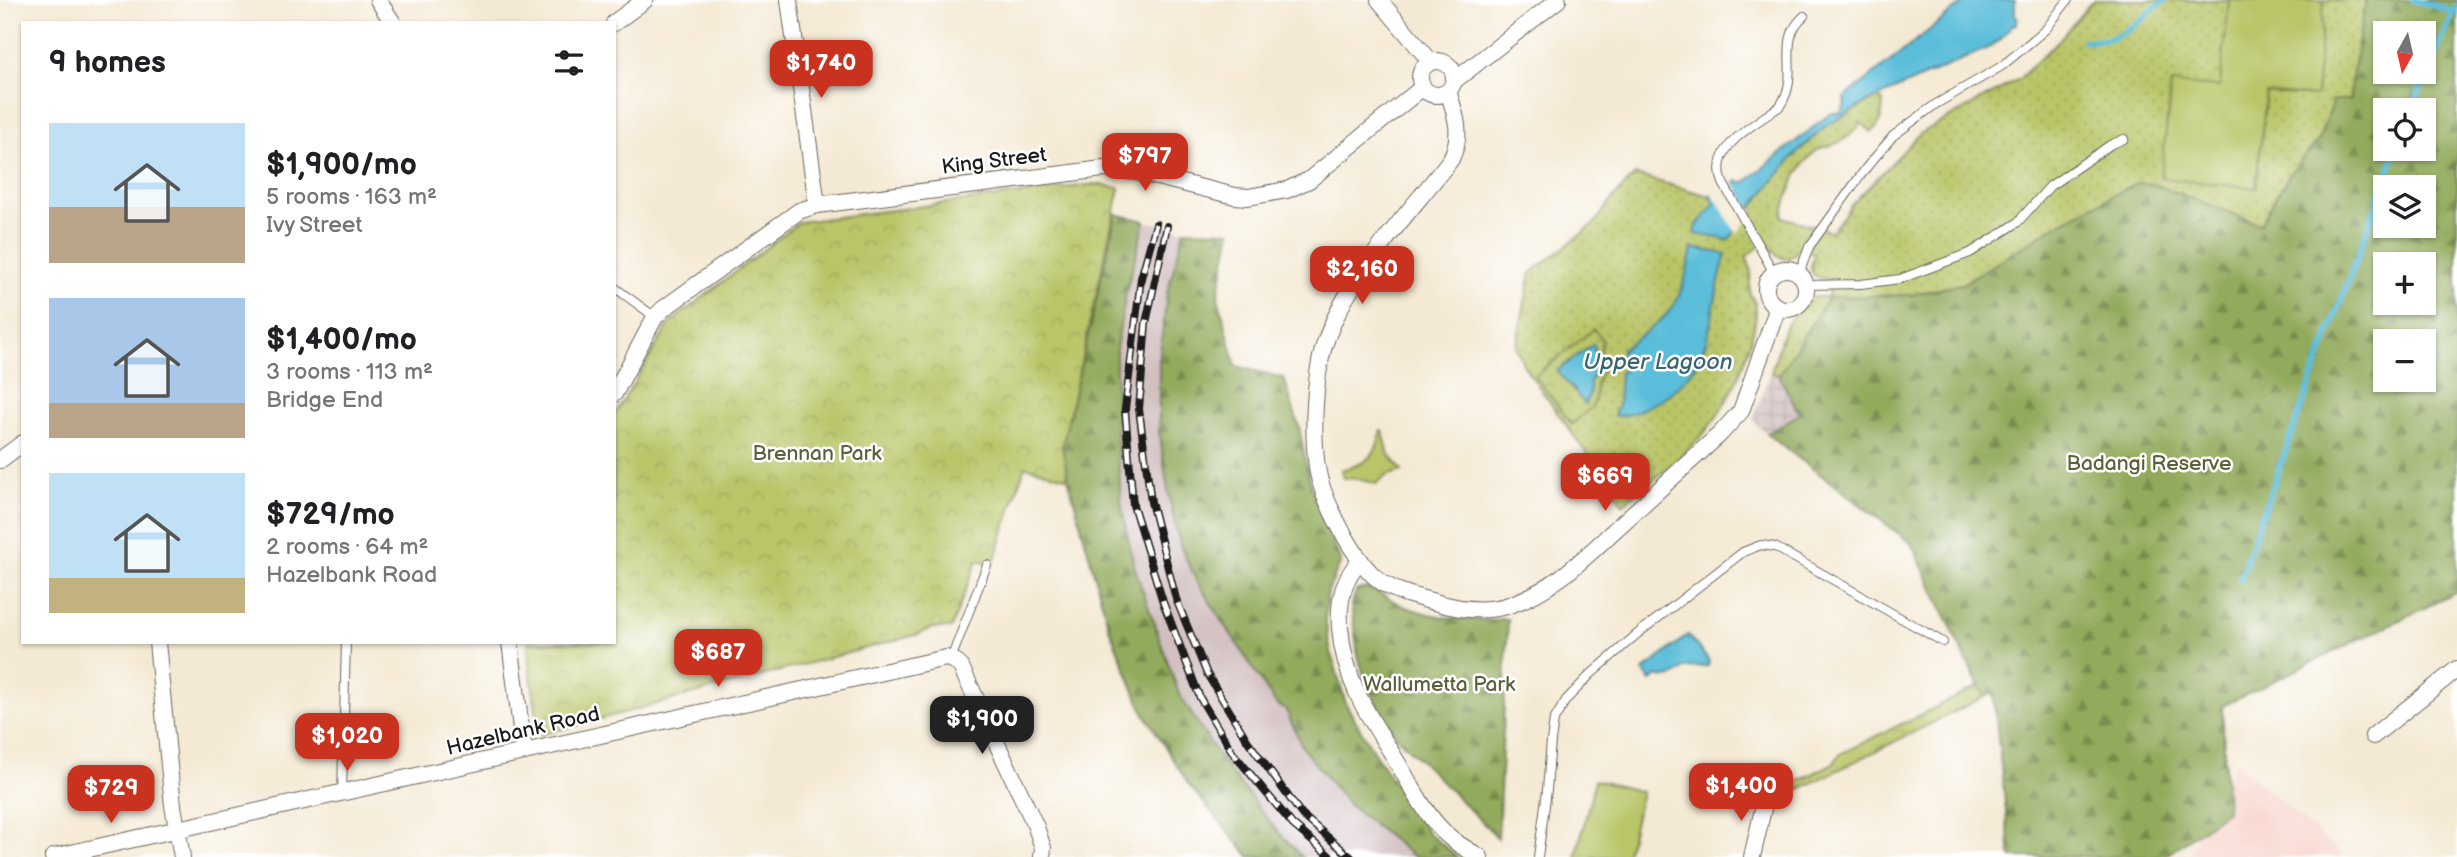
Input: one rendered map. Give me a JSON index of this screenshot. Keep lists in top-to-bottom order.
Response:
{
  "streets": {
    "street": ["King Street", "Hazelbank Road"]
  },
  "water": ["Upper Lagoon"],
  "parks": ["Brennan Park", "Badangi Reserve", "Wallumetta Park"],
  "north": "bottom",
  "page": {
    "map_buttons": ["+", "−"],
    "heading": "9 homes",
    "price": [
      "$1,740",
      "$797",
      "$2,160",
      "$669",
      "$687",
      "$1,900",
      "$1,020",
      "$1,400",
      "$729"
    ],
    "list": [
      {
        "name": "$1,900/mo",
        "note": "5 rooms · 163 m² · Ivy Street"
      },
      {
        "name": "$1,400/mo",
        "note": "3 rooms · 113 m² · Bridge End"
      },
      {
        "name": "$729/mo",
        "note": "2 rooms · 64 m² · Hazelbank Road"
      }
    ]
  }
}
